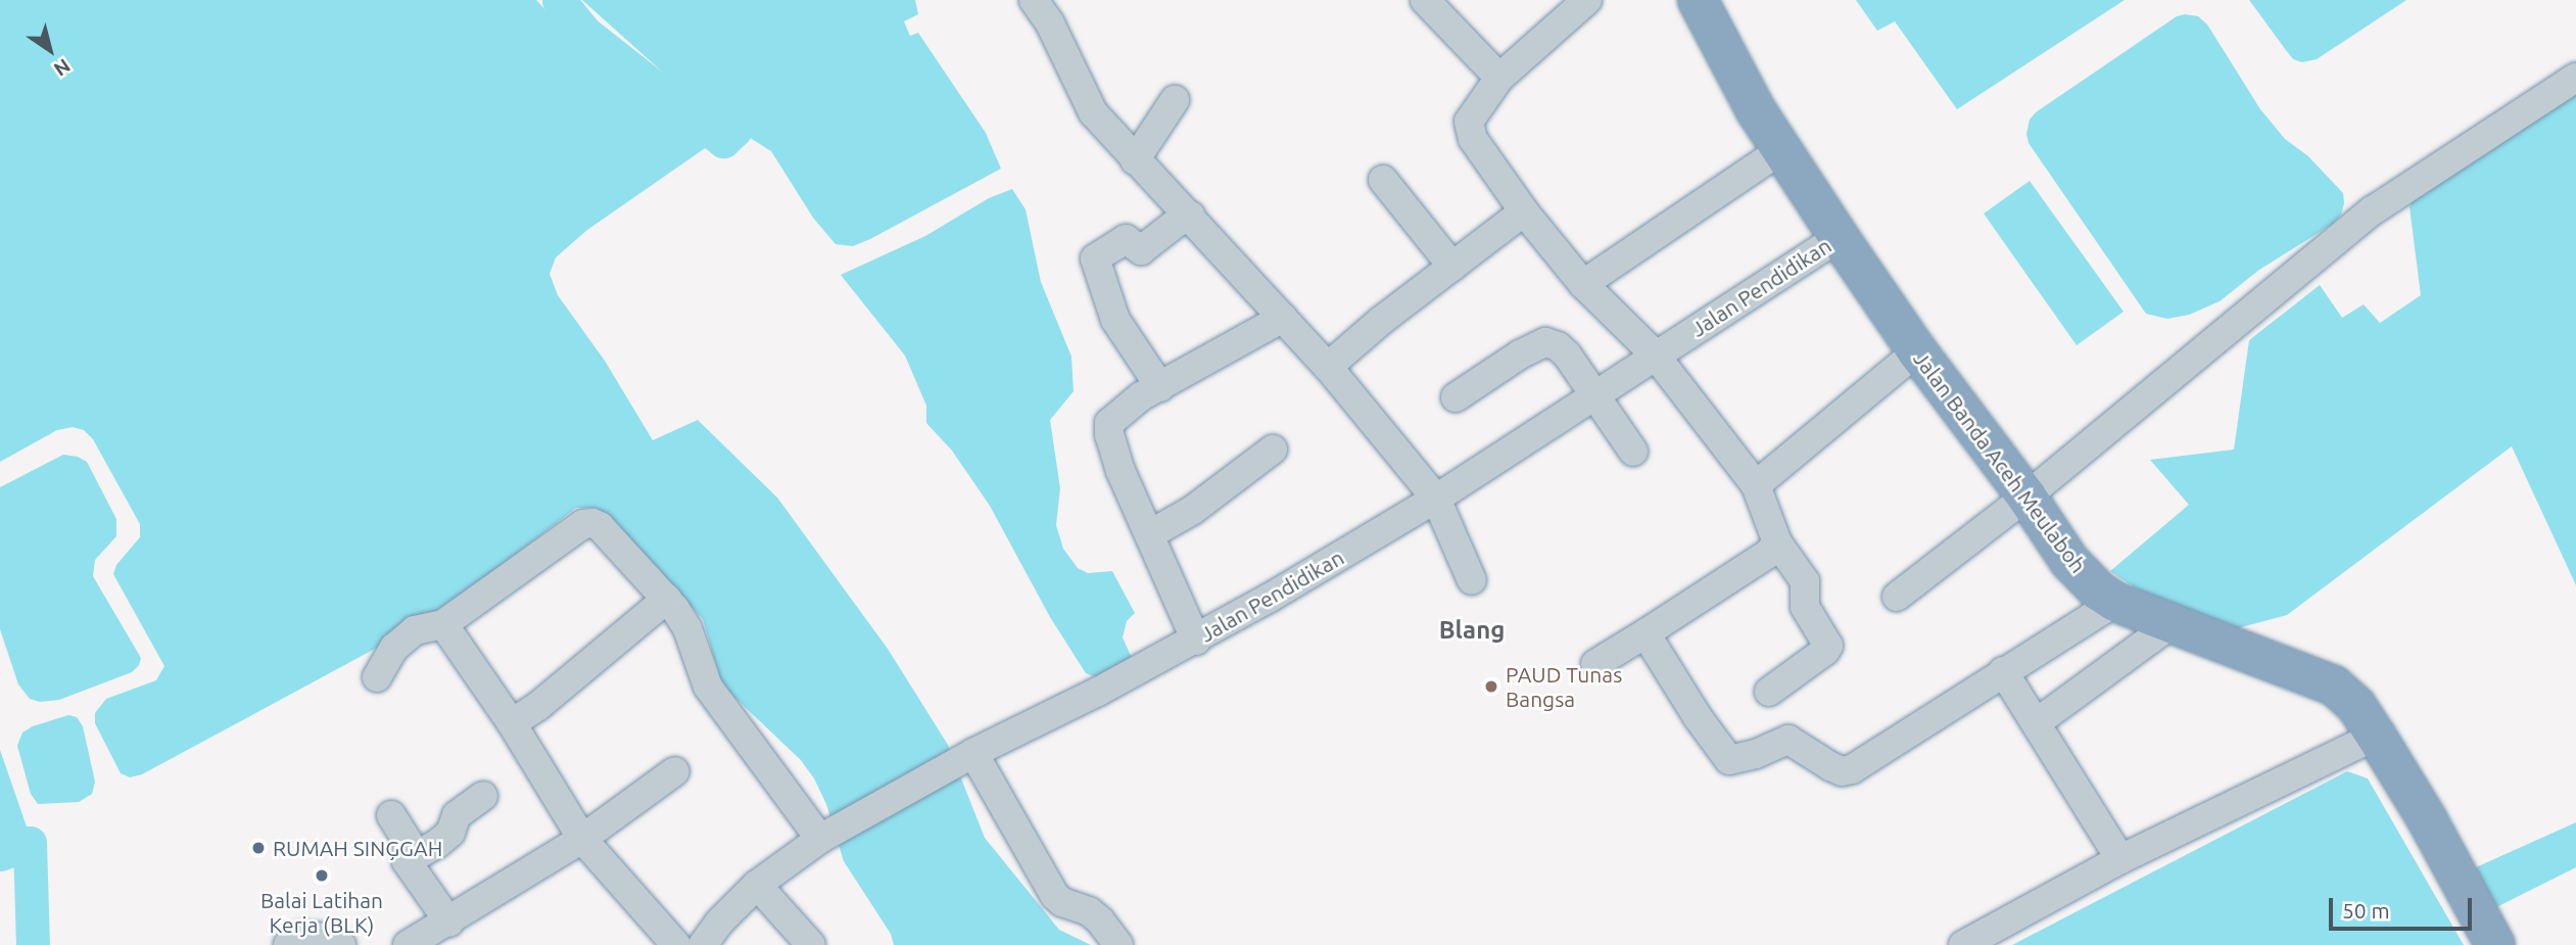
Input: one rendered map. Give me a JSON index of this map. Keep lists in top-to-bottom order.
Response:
{
  "streets": {
    "highway": ["Jalan Banda Aceh Meulaboh"],
    "street": ["Jalan Pendidikan"]
  },
  "crossings": [
    ["Jalan Pendidikan", "Jalan Banda Aceh Meulaboh"]
  ],
  "districts": ["Blang"],
  "places": ["PAUD Tunas Bangsa", "RUMAH SINĢGAH", "Balai Latihan Kerja (BLK)"],
  "scale_bar": "50 m",
  "north": "bottom right"
}
